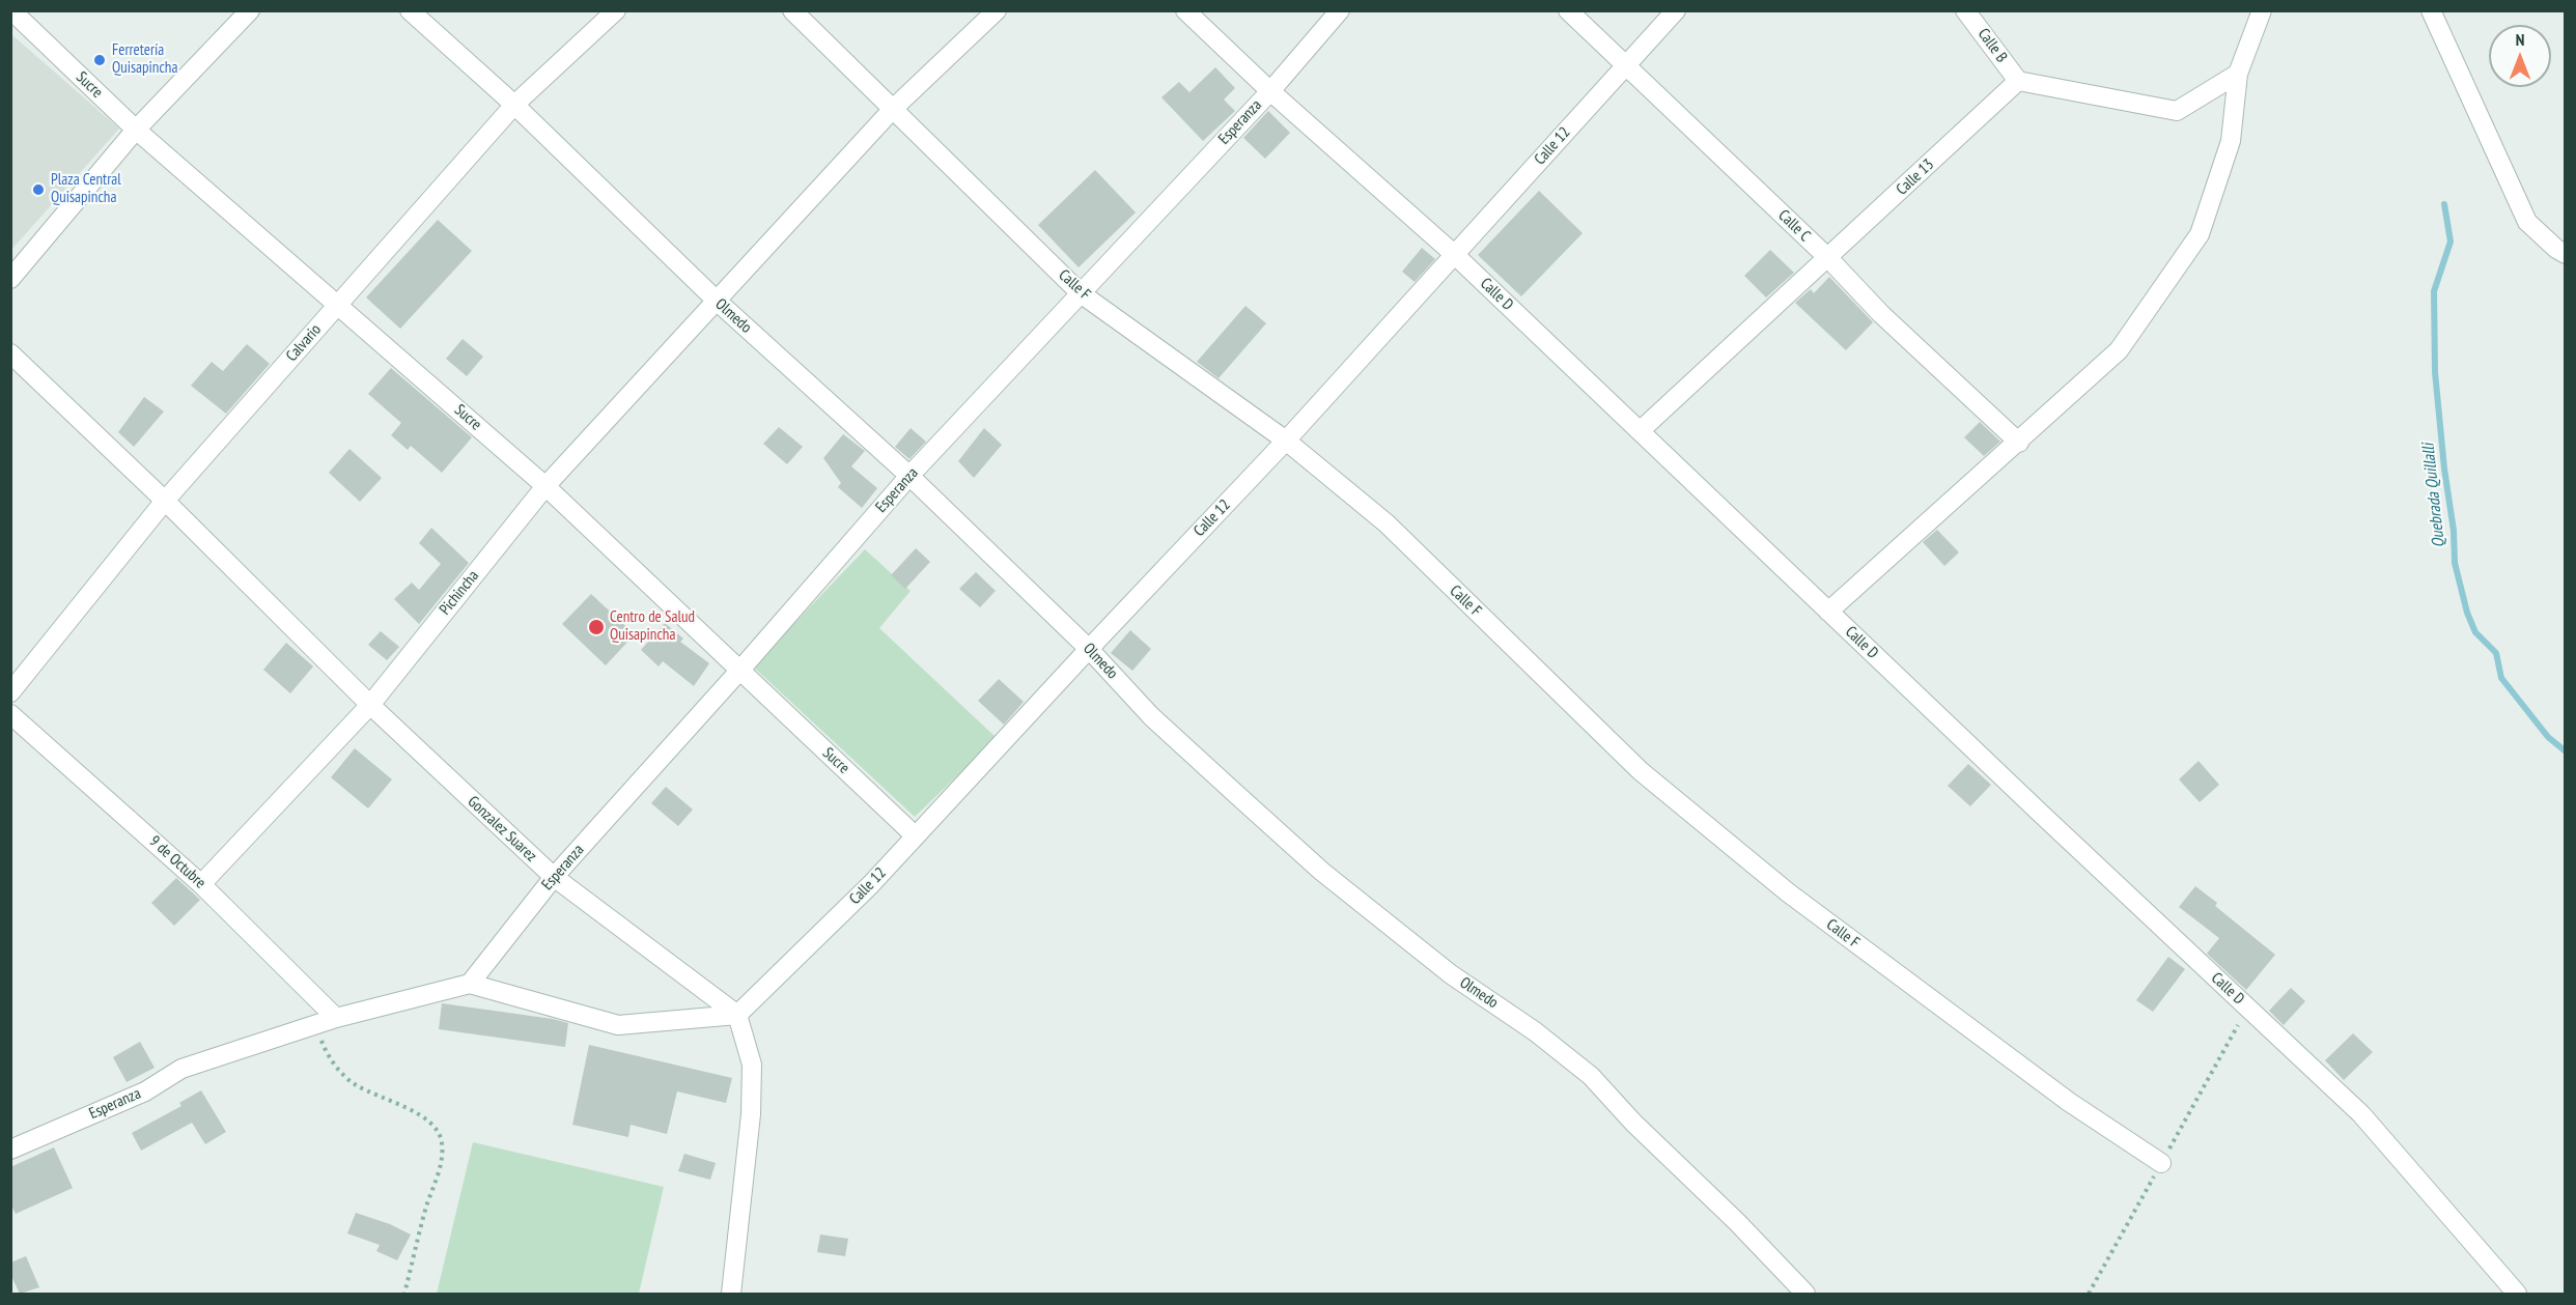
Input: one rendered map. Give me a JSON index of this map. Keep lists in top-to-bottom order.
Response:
{
  "streets": {
    "street": [
      "Calle B",
      "Sucre",
      "Esperanza",
      "Calle 12",
      "Calle 13",
      "Calle C",
      "Calle F",
      "Calle D",
      "Olmedo",
      "Calvario",
      "Pichincha",
      "Gonzalez Suarez",
      "9 de Octubre"
    ]
  },
  "crossings": [
    ["Calle B", "Calle 13"],
    ["Sucre", "Esperanza"],
    ["Sucre", "Calle 12"],
    ["Sucre", "Calvario"],
    ["Sucre", "Pichincha"],
    ["Esperanza", "Calle 12"],
    ["Esperanza", "Calle F"],
    ["Esperanza", "Calle D"],
    ["Esperanza", "Olmedo"],
    ["Esperanza", "Gonzalez Suarez"],
    ["Esperanza", "9 de Octubre"],
    ["Calle 12", "Calle C"],
    ["Calle 12", "Calle F"],
    ["Calle 12", "Calle D"],
    ["Calle 12", "Olmedo"],
    ["Calle 12", "Gonzalez Suarez"],
    ["Calle 13", "Calle C"],
    ["Calle 13", "Calle D"],
    ["Calle F", "Pichincha"],
    ["Olmedo", "Calvario"],
    ["Olmedo", "Pichincha"],
    ["Calvario", "Gonzalez Suarez"],
    ["Pichincha", "Gonzalez Suarez"],
    ["Pichincha", "9 de Octubre"]
  ],
  "water": ["Quebrada Quillalli"],
  "places": ["Ferretería Quisapincha", "Plaza Central Quisapincha", "Centro de Salud Quisapincha"],
  "north": "top"
}
